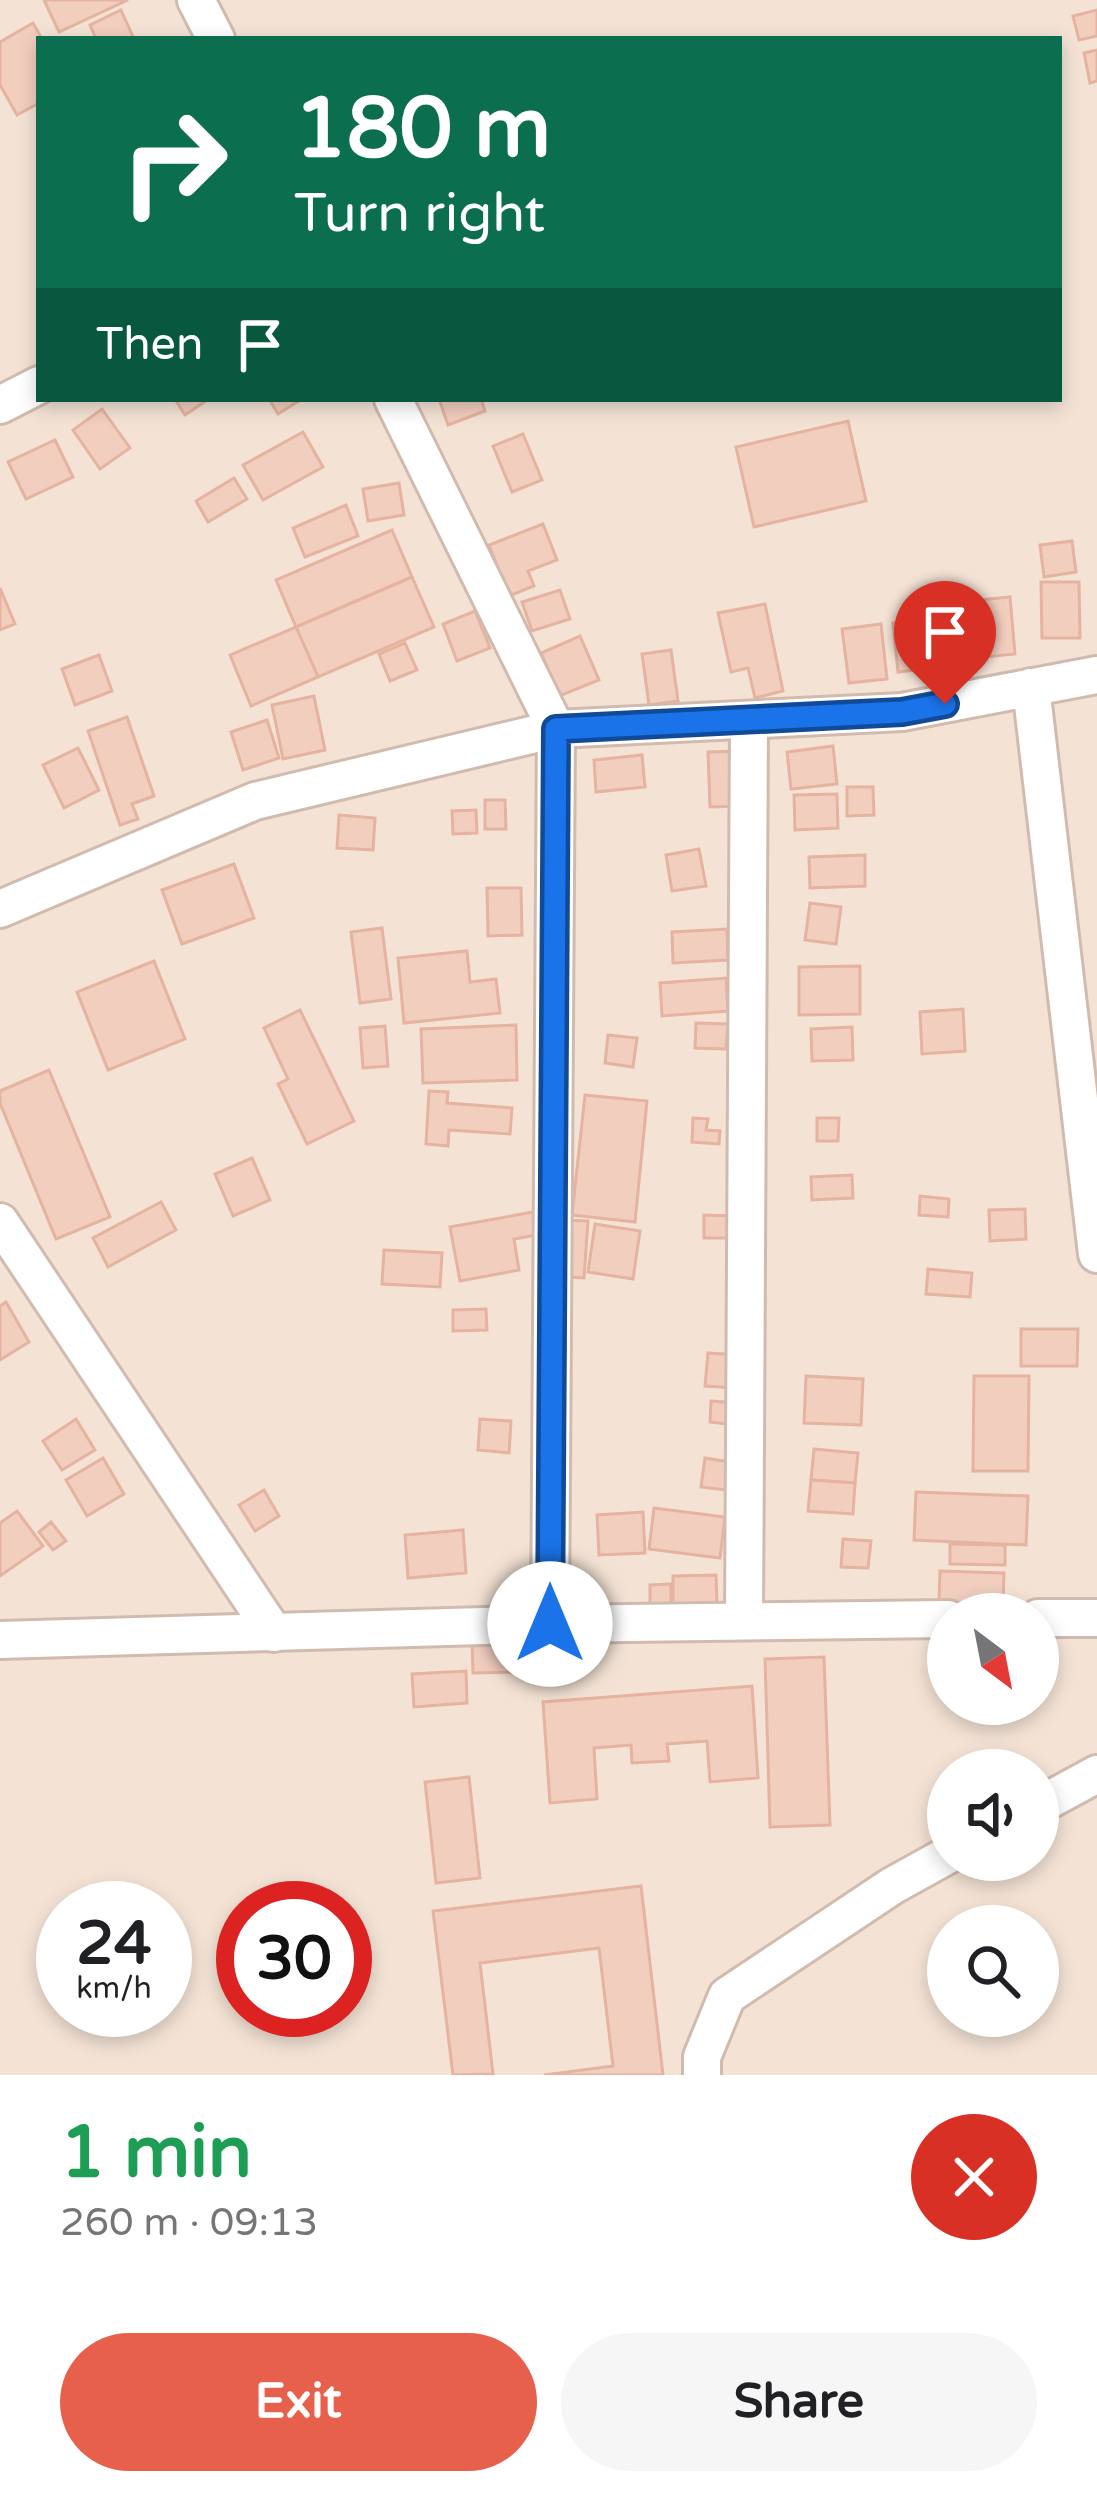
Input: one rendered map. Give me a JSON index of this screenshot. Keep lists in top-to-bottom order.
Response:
{
  "north": "bottom right",
  "page": {
    "turn": ["180 m", "Turn right"],
    "then": "Then",
    "speed": "24 km/h",
    "limit": "30",
    "heading": ["1 min", "260 m · 09:13"],
    "buttons": ["Exit", "Share"]
  }
}
